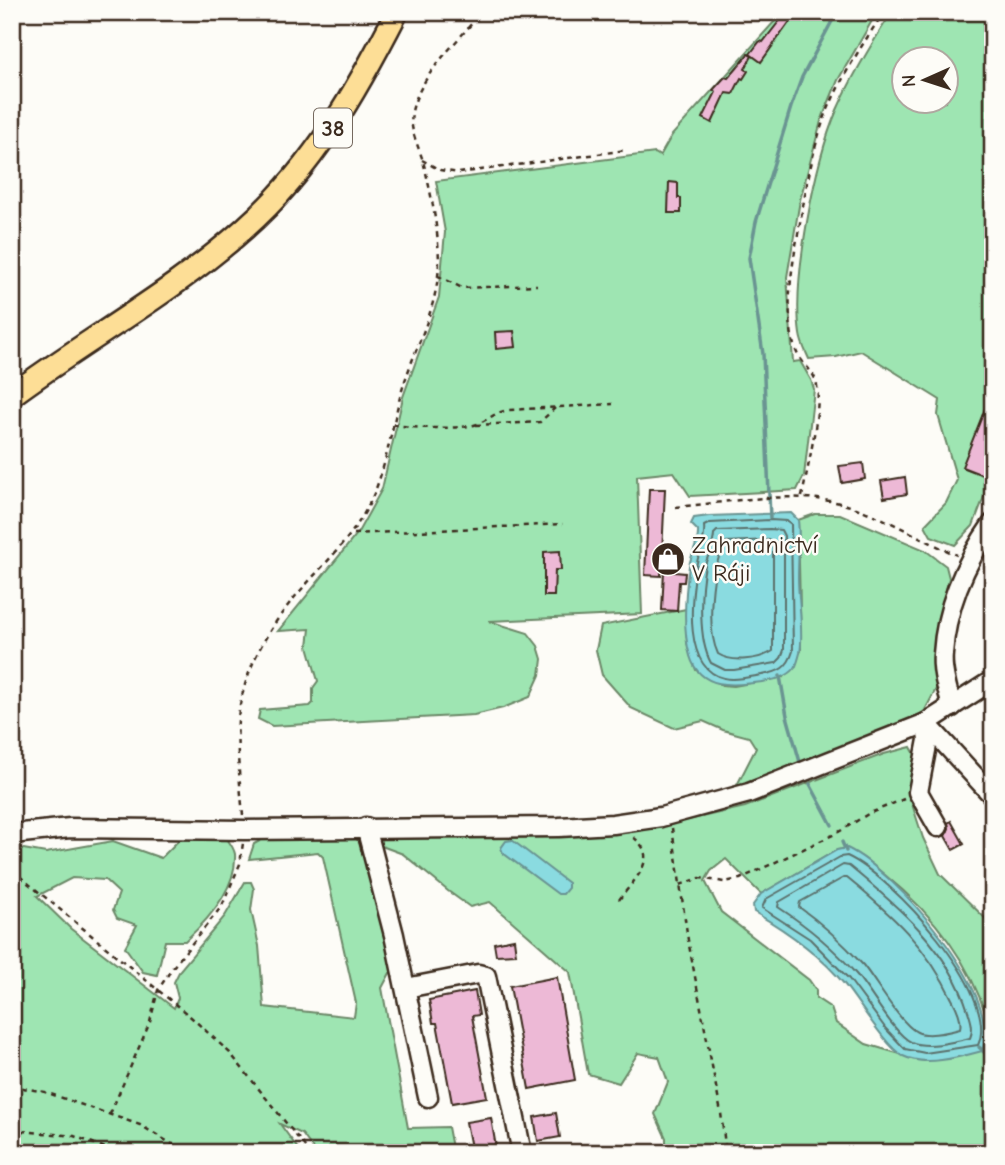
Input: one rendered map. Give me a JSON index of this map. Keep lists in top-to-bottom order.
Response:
{
  "streets": {
    "main road": ["38"]
  },
  "places": {
    "shop": ["Zahradnictví V Ráji"]
  },
  "north": "left"
}
